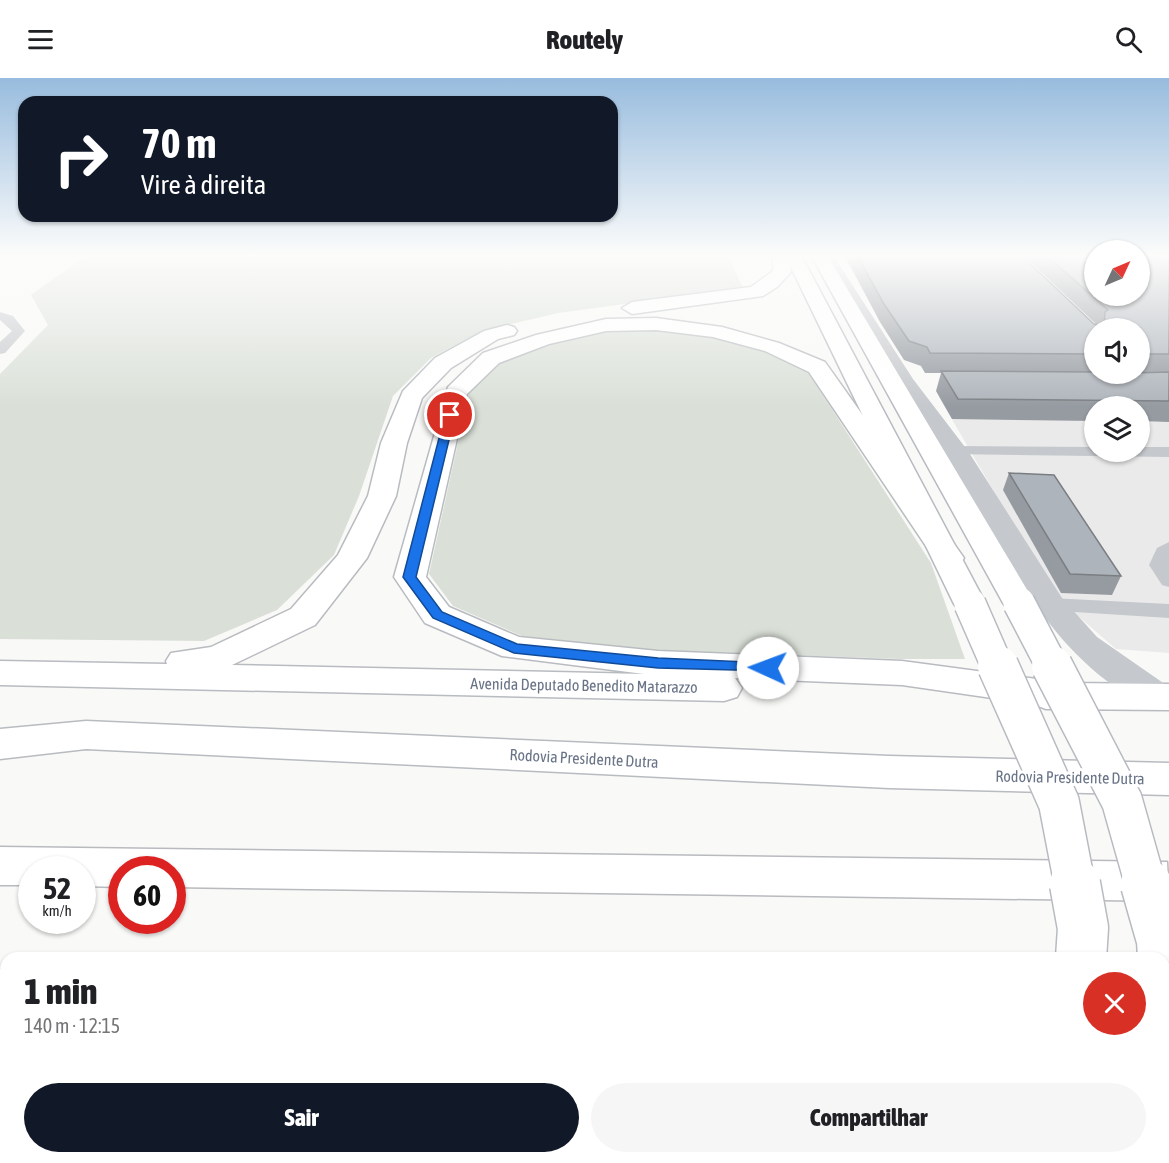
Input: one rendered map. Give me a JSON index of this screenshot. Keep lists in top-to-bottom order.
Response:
{
  "streets": {
    "main road": ["Avenida Deputado Benedito Matarazzo", "Rodovia Presidente Dutra"]
  },
  "north": "top right",
  "page": {
    "header": "Routely",
    "turn": ["70 m", "Vire à direita"],
    "speed": "52 km/h",
    "limit": "60",
    "heading": ["1 min", "140 m · 12:15"],
    "buttons": ["Sair", "Compartilhar"]
  }
}
